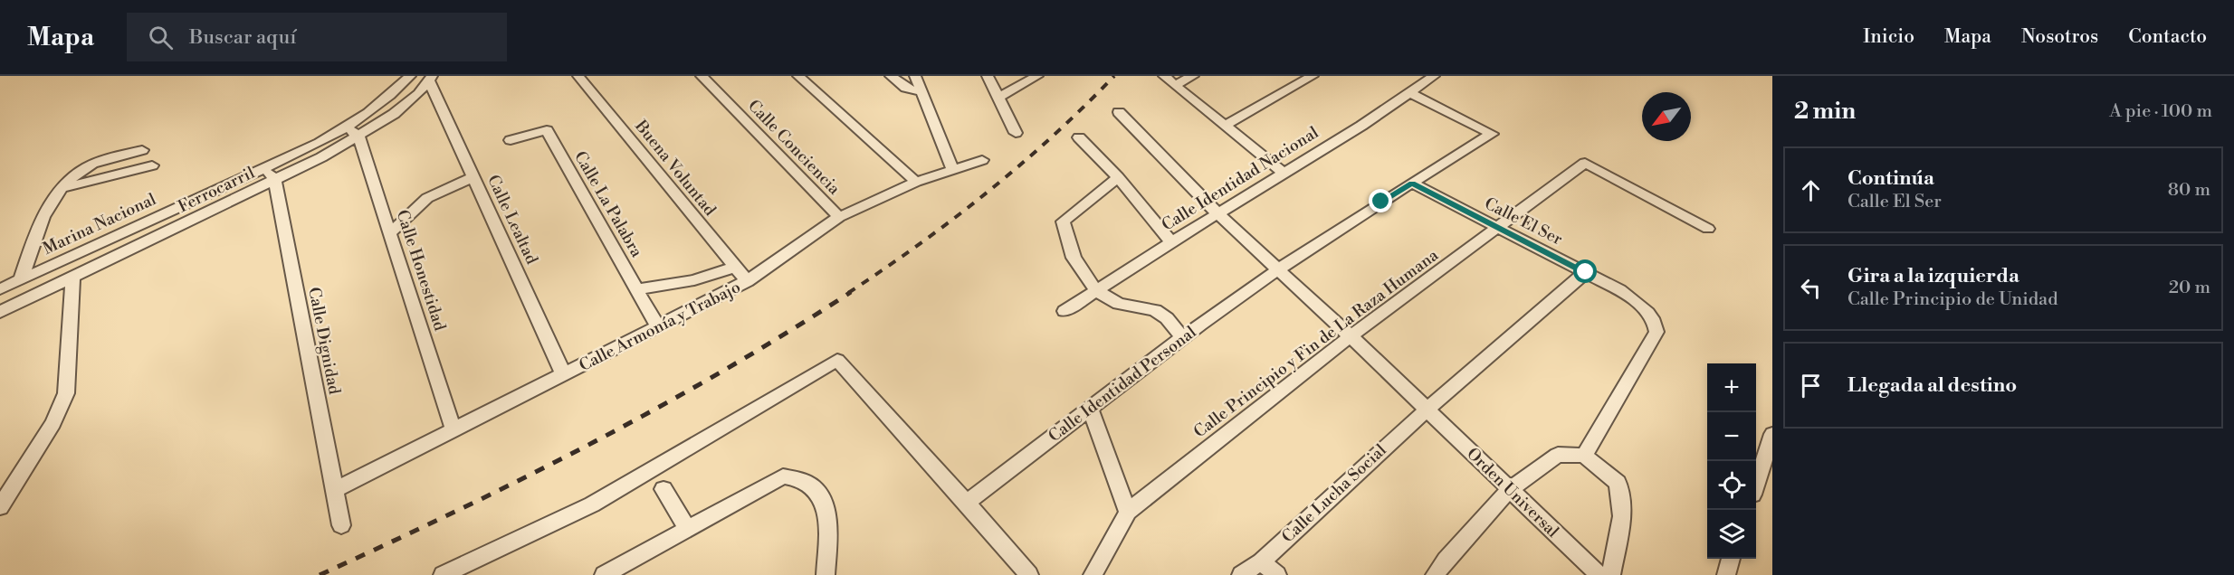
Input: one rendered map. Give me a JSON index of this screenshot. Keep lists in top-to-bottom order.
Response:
{
  "streets": {
    "street": [
      "Calle Conciencia",
      "Buena Voluntad",
      "Calle Identidad Nacional",
      "Ferrocarril",
      "Calle La Palabra",
      "Calle Lealtad",
      "Calle El Ser",
      "Marina Nacional",
      "Calle Honestidad",
      "Calle Armonía y Trabajo",
      "Calle Dignidad",
      "Calle Principio y Fin de La Raza Humana",
      "Calle Identidad Personal",
      "Orden Universal",
      "Calle Lucha Social"
    ]
  },
  "crossings": [
    ["Calle Conciencia", "Calle Armonía y Trabajo"],
    ["Buena Voluntad", "Calle Armonía y Trabajo"],
    ["Calle Identidad Nacional", "Calle Identidad Personal"],
    ["Calle Identidad Nacional", "Orden Universal"],
    ["Ferrocarril", "Calle Lealtad"],
    ["Ferrocarril", "Calle Honestidad"],
    ["Ferrocarril", "Calle Dignidad"],
    ["Calle La Palabra", "Calle Armonía y Trabajo"],
    ["Calle Lealtad", "Calle Armonía y Trabajo"],
    ["Calle El Ser", "Calle Principio y Fin de La Raza Humana"],
    ["Calle El Ser", "Calle Identidad Personal"],
    ["Calle El Ser", "Calle Lucha Social"],
    ["Marina Nacional", "Calle Dignidad"],
    ["Calle Honestidad", "Calle Armonía y Trabajo"],
    ["Calle Armonía y Trabajo", "Calle Dignidad"],
    ["Calle Principio y Fin de La Raza Humana", "Orden Universal"],
    ["Calle Identidad Personal", "Orden Universal"],
    ["Orden Universal", "Calle Lucha Social"]
  ],
  "north": "bottom left",
  "page": {
    "header": "Mapa",
    "search": "Buscar aquí",
    "nav": [
      "Inicio",
      "Mapa",
      "Nosotros",
      "Contacto"
    ],
    "heading": ["2 min", "A pie · 100 m"],
    "list": [
      ["Continúa", "Calle El Ser", "80 m"],
      ["Gira a la izquierda", "Calle Principio de Unidad", "20 m"],
      "Llegada al destino"
    ],
    "map_buttons": ["+", "−"]
  }
}
